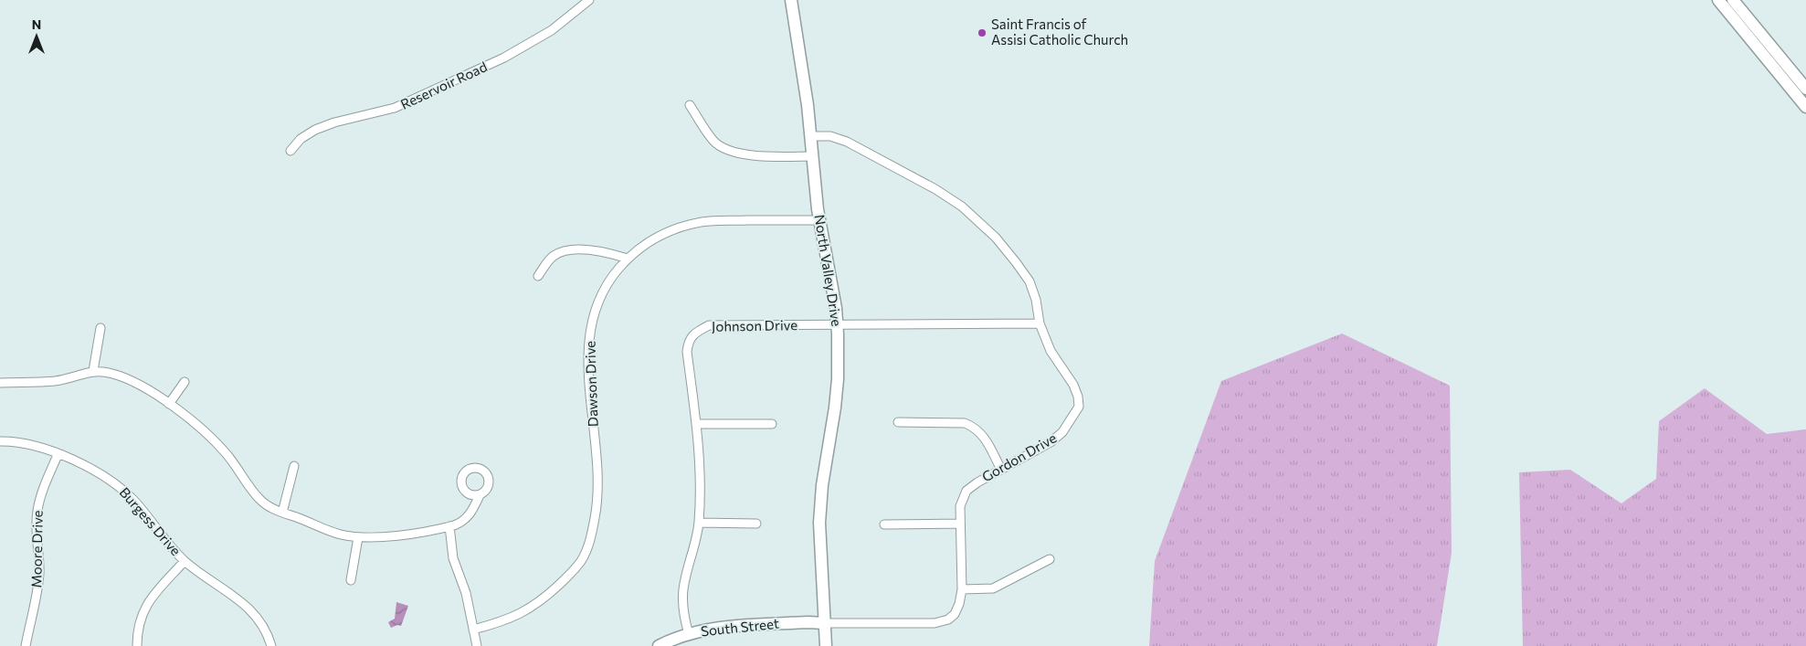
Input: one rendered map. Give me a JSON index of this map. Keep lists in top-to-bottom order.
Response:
{
  "streets": {
    "street": [
      "Reservoir Road",
      "North Valley Drive",
      "Johnson Drive",
      "Dawson Drive",
      "Gordon Drive",
      "Burgess Drive",
      "Moore Drive",
      "South Street"
    ]
  },
  "crossings": [
    ["North Valley Drive", "Johnson Drive"],
    ["North Valley Drive", "Dawson Drive"],
    ["North Valley Drive", "Gordon Drive"],
    ["North Valley Drive", "South Street"],
    ["Johnson Drive", "Gordon Drive"],
    ["Johnson Drive", "South Street"],
    ["Gordon Drive", "South Street"],
    ["Burgess Drive", "Moore Drive"]
  ],
  "places": ["Saint Francis of Assisi Catholic Church"],
  "north": "top"
}
